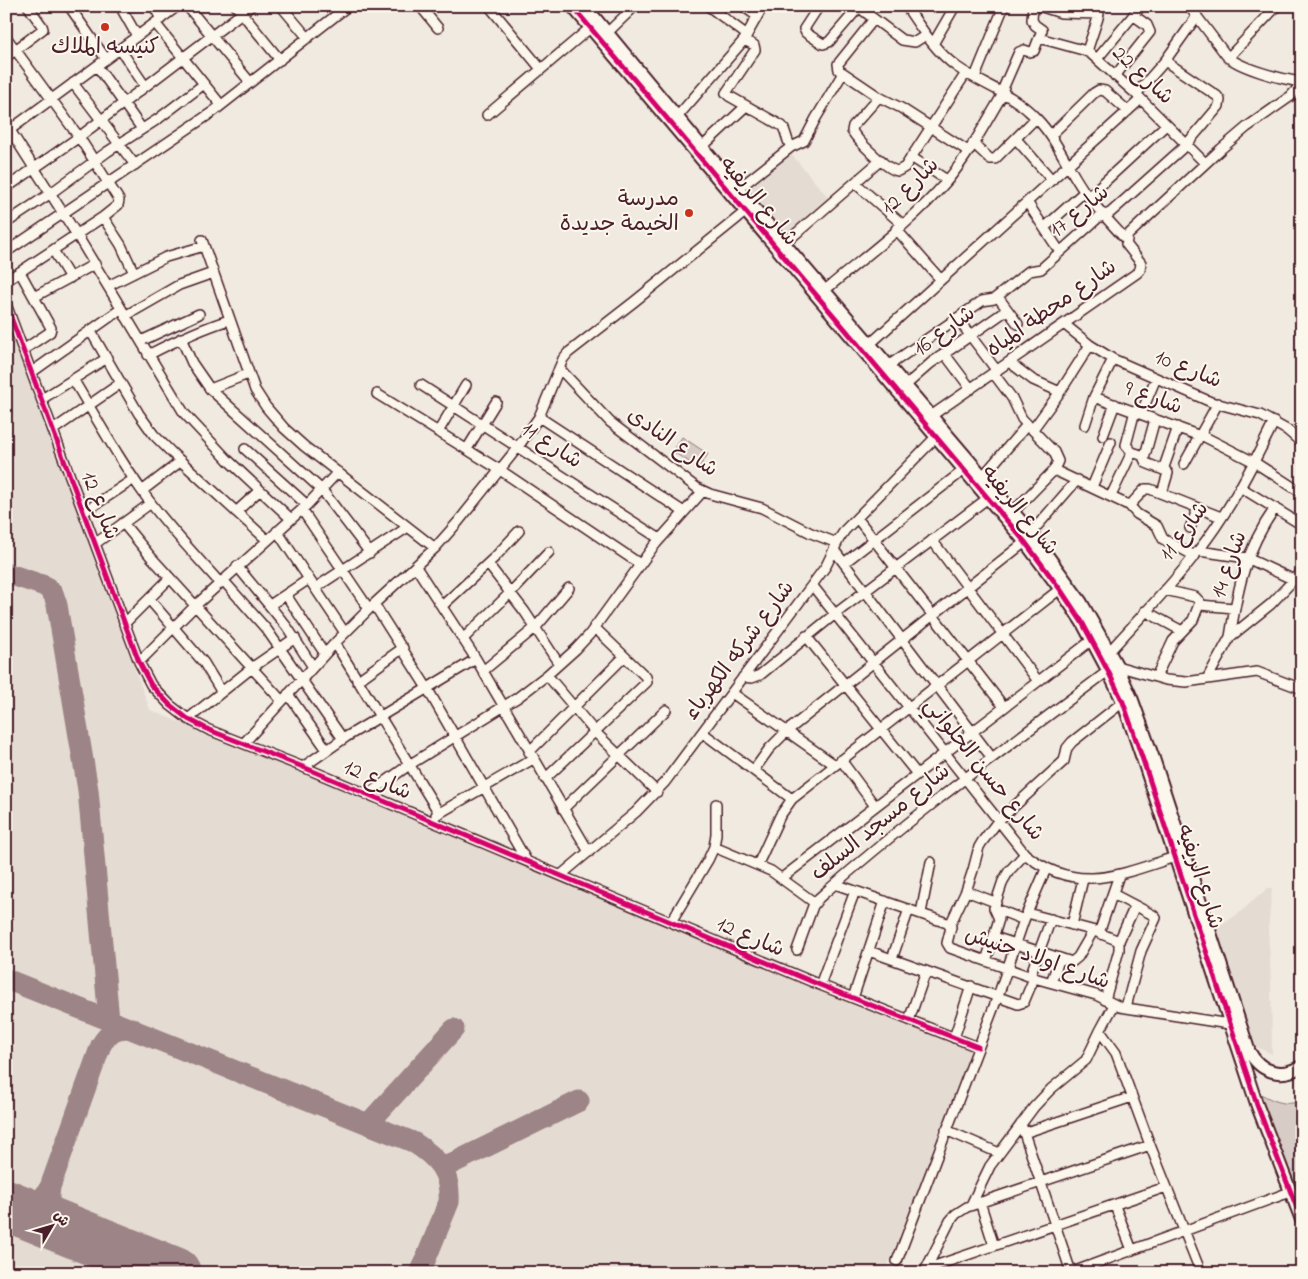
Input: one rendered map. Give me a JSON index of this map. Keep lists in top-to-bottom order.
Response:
{
  "streets": {
    "street": [
      "شارع 22",
      "شارع 12",
      "شارع الريفيه",
      "شارع 17",
      "شارع محطة المياه",
      "شارع 16",
      "شارع 10",
      "شارع 9",
      "شارع النادى",
      "شارع 11",
      "شارع 14",
      "شارع شركه الكهرباء",
      "شارع حسن الحلواني",
      "شارع مسجد السلف",
      "شارع اولاد حنيش"
    ]
  },
  "crossings": [
    ["شارع 22", "شارع 12"],
    ["شارع 22", "شارع 17"],
    ["شارع 22", "شارع محطة المياه"],
    ["شارع 12", "شارع الريفيه"],
    ["شارع 12", "شارع شركه الكهرباء"],
    ["شارع الريفيه", "شارع 17"],
    ["شارع الريفيه", "شارع محطة المياه"],
    ["شارع الريفيه", "شارع 16"],
    ["شارع الريفيه", "شارع 11"],
    ["شارع الريفيه", "شارع شركه الكهرباء"],
    ["شارع الريفيه", "شارع حسن الحلواني"],
    ["شارع الريفيه", "شارع مسجد السلف"],
    ["شارع الريفيه", "شارع اولاد حنيش"],
    ["شارع محطة المياه", "شارع 10"],
    ["شارع 10", "شارع 11"],
    ["شارع 9", "شارع 11"],
    ["شارع النادى", "شارع شركه الكهرباء"],
    ["شارع شركه الكهرباء", "شارع حسن الحلواني"],
    ["شارع حسن الحلواني", "شارع مسجد السلف"],
    ["شارع مسجد السلف", "شارع اولاد حنيش"]
  ],
  "places": ["كنيسه الملاك", "مدرسة الخيمة جديدة"],
  "north": "top right"
}
